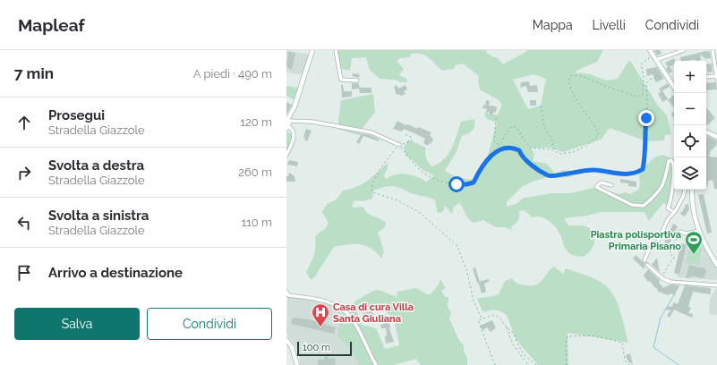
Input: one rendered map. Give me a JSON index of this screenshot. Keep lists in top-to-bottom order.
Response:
{
  "places": {
    "sports": ["Piastra polisportiva Primaria Pisano"],
    "hospital": ["Casa di cura Villa Santa Giuliana"]
  },
  "scale_bar": "100 m",
  "page": {
    "header": "Mapleaf",
    "nav": ["Mappa", "Livelli", "Condividi"],
    "heading": ["7 min", "A piedi · 490 m"],
    "map_buttons": ["+", "−"],
    "list": [
      ["Prosegui", "Stradella Giazzole", "120 m"],
      ["Svolta a destra", "Stradella Giazzole", "260 m"],
      ["Svolta a sinistra", "Stradella Giazzole", "110 m"],
      "Arrivo a destinazione"
    ],
    "buttons": ["Salva", "Condividi"],
    "scale": "100 m"
  }
}
